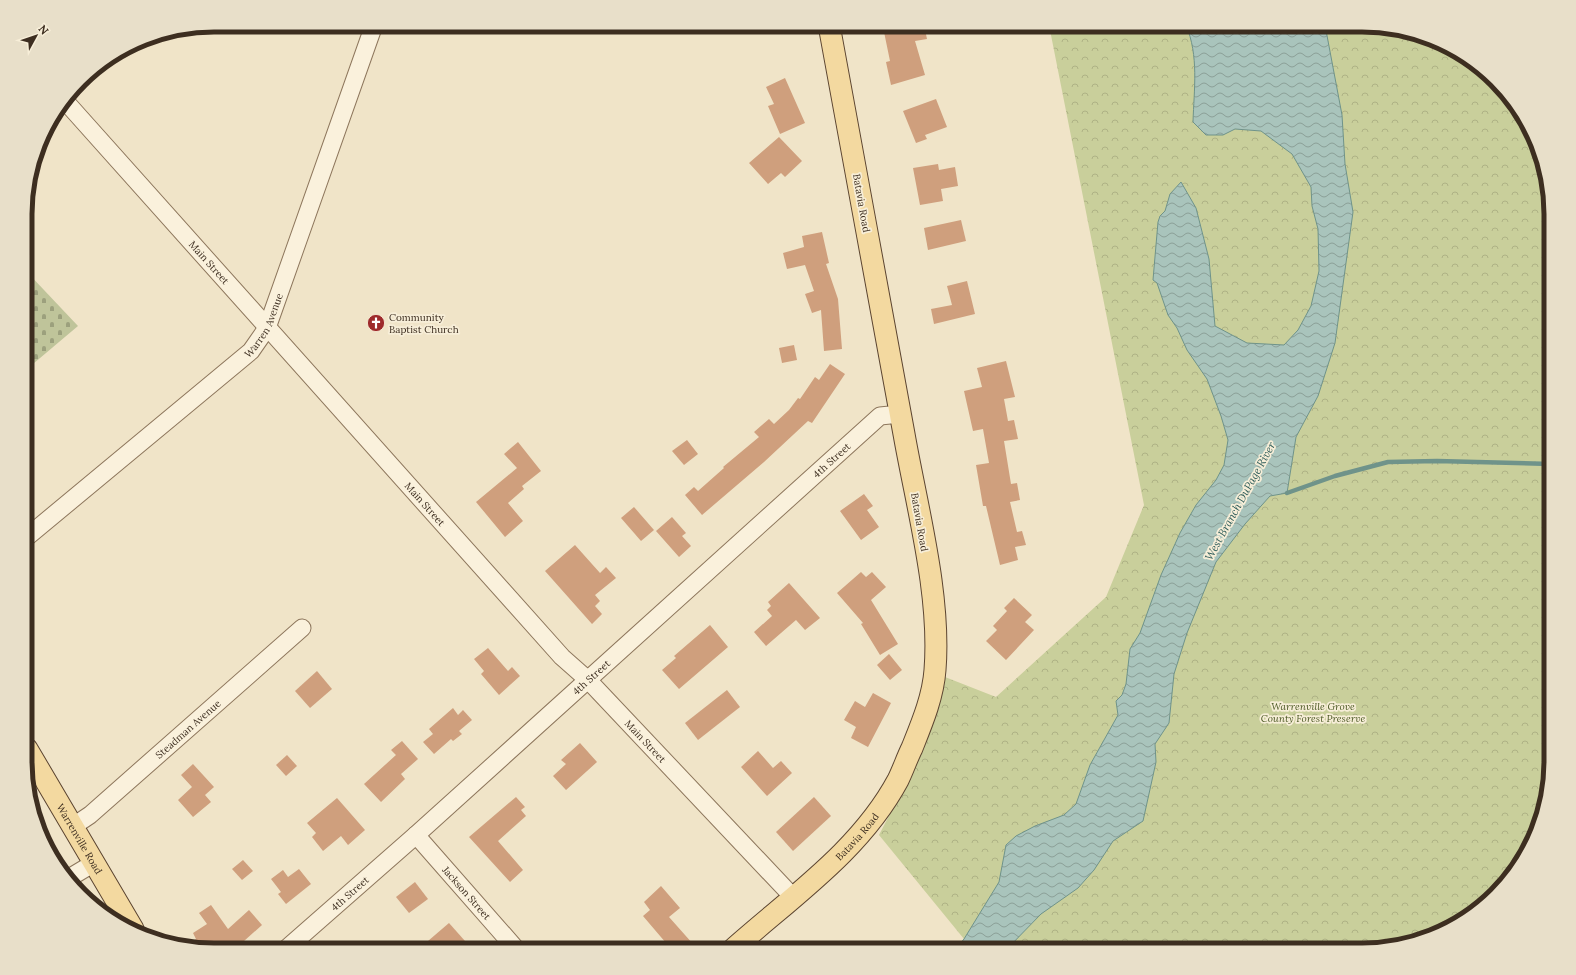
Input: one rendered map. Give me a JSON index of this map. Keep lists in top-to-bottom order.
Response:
{
  "streets": {
    "main road": ["Batavia Road", "Warrenville Road"],
    "street": [
      "Main Street",
      "Warren Avenue",
      "4th Street",
      "Steadman Avenue",
      "Jackson Street"
    ]
  },
  "crossings": [
    ["Batavia Road", "Main Street"],
    ["Batavia Road", "4th Street"],
    ["Main Street", "Warren Avenue"],
    ["Main Street", "4th Street"],
    ["4th Street", "Jackson Street"],
    ["Steadman Avenue", "Warrenville Road"]
  ],
  "water": ["West Branch DuPage River"],
  "parks": ["Warrenville Grove County Forest Preserve"],
  "places": {
    "church": ["Community Baptist Church"]
  },
  "north": "top right"
}
